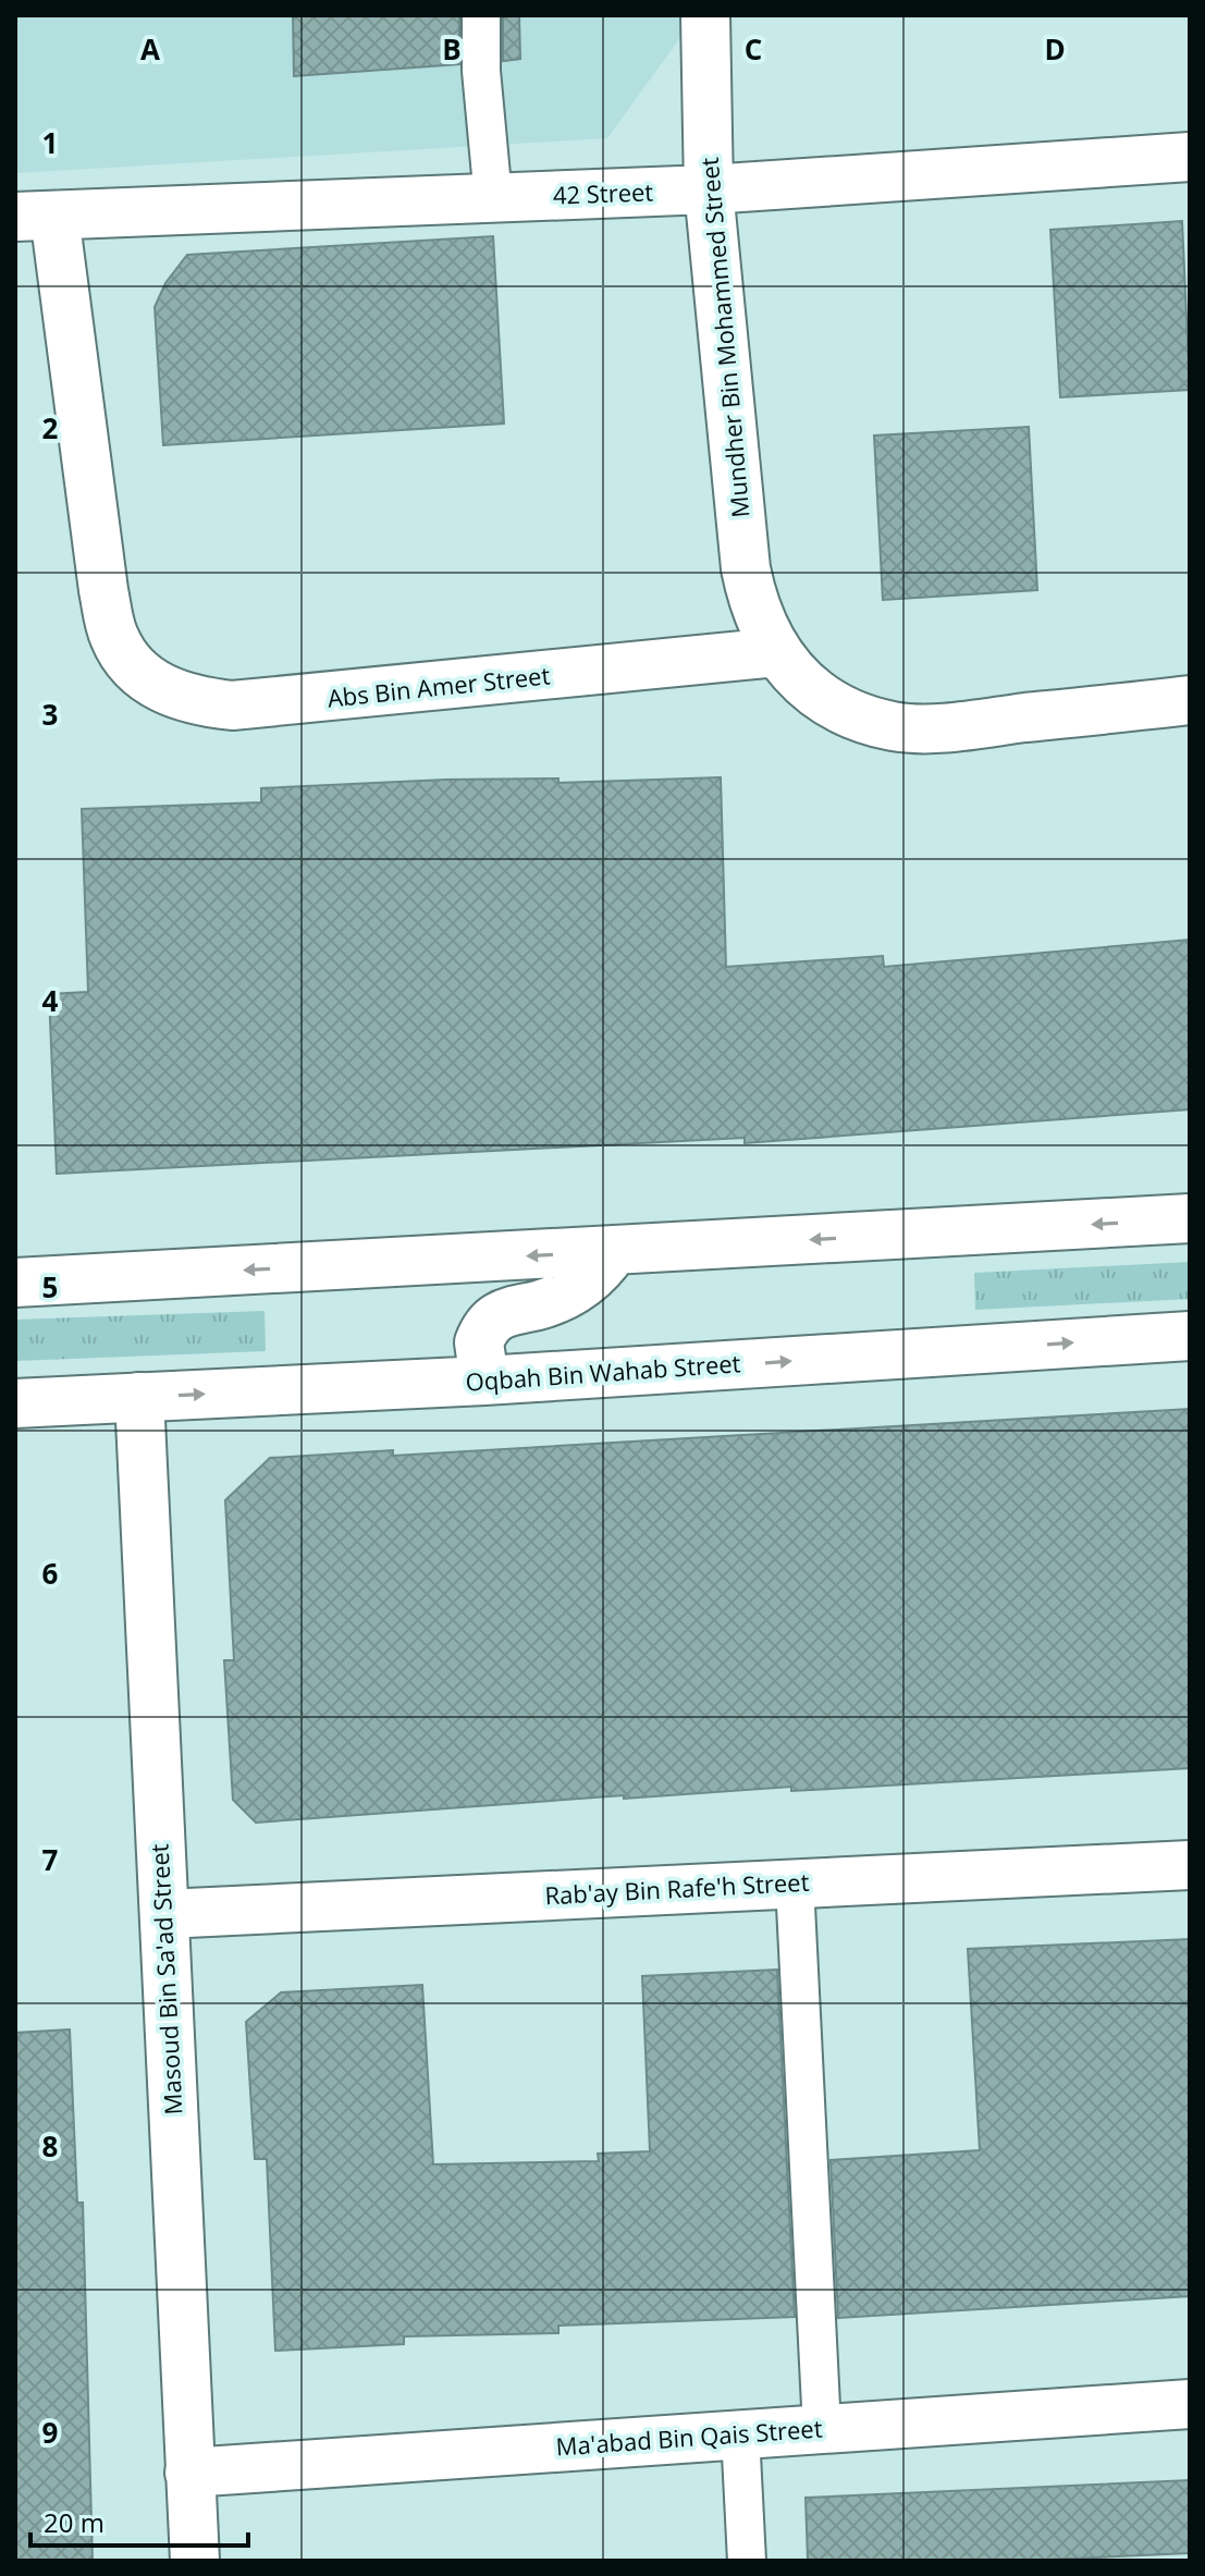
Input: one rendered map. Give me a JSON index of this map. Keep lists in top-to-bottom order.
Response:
{
  "streets": {
    "street": [
      "42 Street",
      "Mundher Bin Mohammed Street",
      "Abs Bin Amer Street",
      "Oqbah Bin Wahab Street",
      "Rab'ay Bin Rafe'h Street",
      "Masoud Bin Sa'ad Street",
      "Ma'abad Bin Qais Street"
    ]
  },
  "crossings": [
    ["42 Street", "Mundher Bin Mohammed Street"],
    ["42 Street", "Abs Bin Amer Street"],
    ["Mundher Bin Mohammed Street", "Abs Bin Amer Street"],
    ["Oqbah Bin Wahab Street", "Masoud Bin Sa'ad Street"],
    ["Rab'ay Bin Rafe'h Street", "Masoud Bin Sa'ad Street"],
    ["Masoud Bin Sa'ad Street", "Ma'abad Bin Qais Street"]
  ],
  "scale_bar": "20 m",
  "grid": {
    "columns": [
      "A",
      "B",
      "C",
      "D"
    ],
    "rows": [
      "1",
      "2",
      "3",
      "4",
      "5",
      "6",
      "7",
      "8",
      "9"
    ]
  }
}
